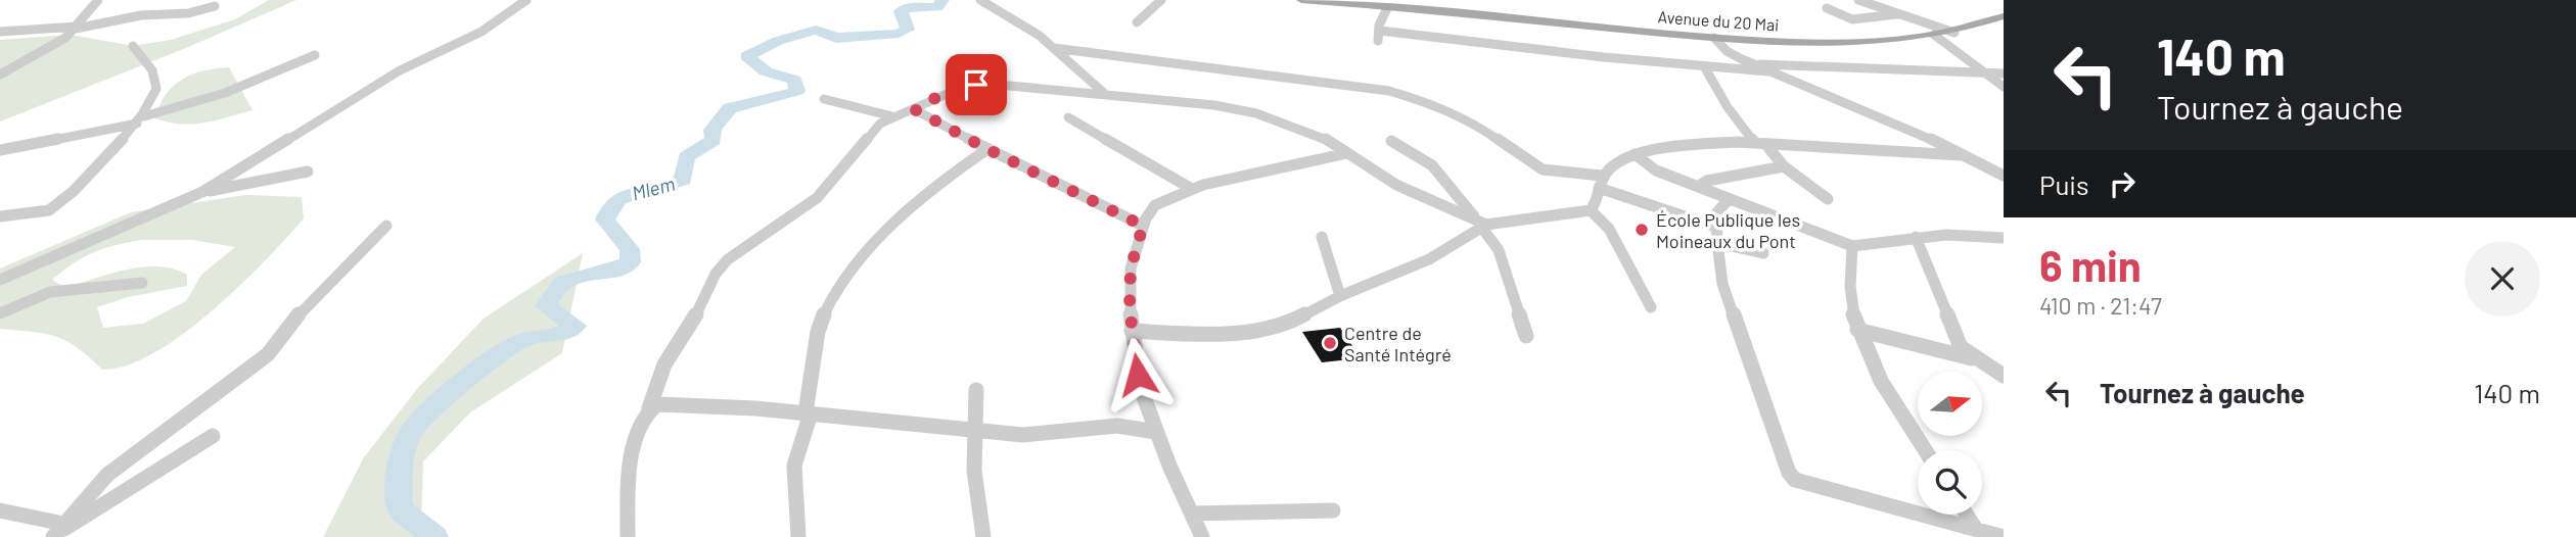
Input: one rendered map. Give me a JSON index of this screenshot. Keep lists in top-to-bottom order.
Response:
{
  "streets": {
    "main road": ["Avenue du 20 Mai"]
  },
  "water": ["Mlem"],
  "places": ["École Publique les Moineaux du Pont", "Centre de Santé Intégré"],
  "north": "right",
  "page": {
    "turn": ["140 m", "Tournez à gauche"],
    "then": "Puis",
    "heading": ["6 min", "410 m · 21:47"],
    "list": [
      {
        "name": "Tournez à gauche",
        "value": "140 m"
      }
    ]
  }
}
